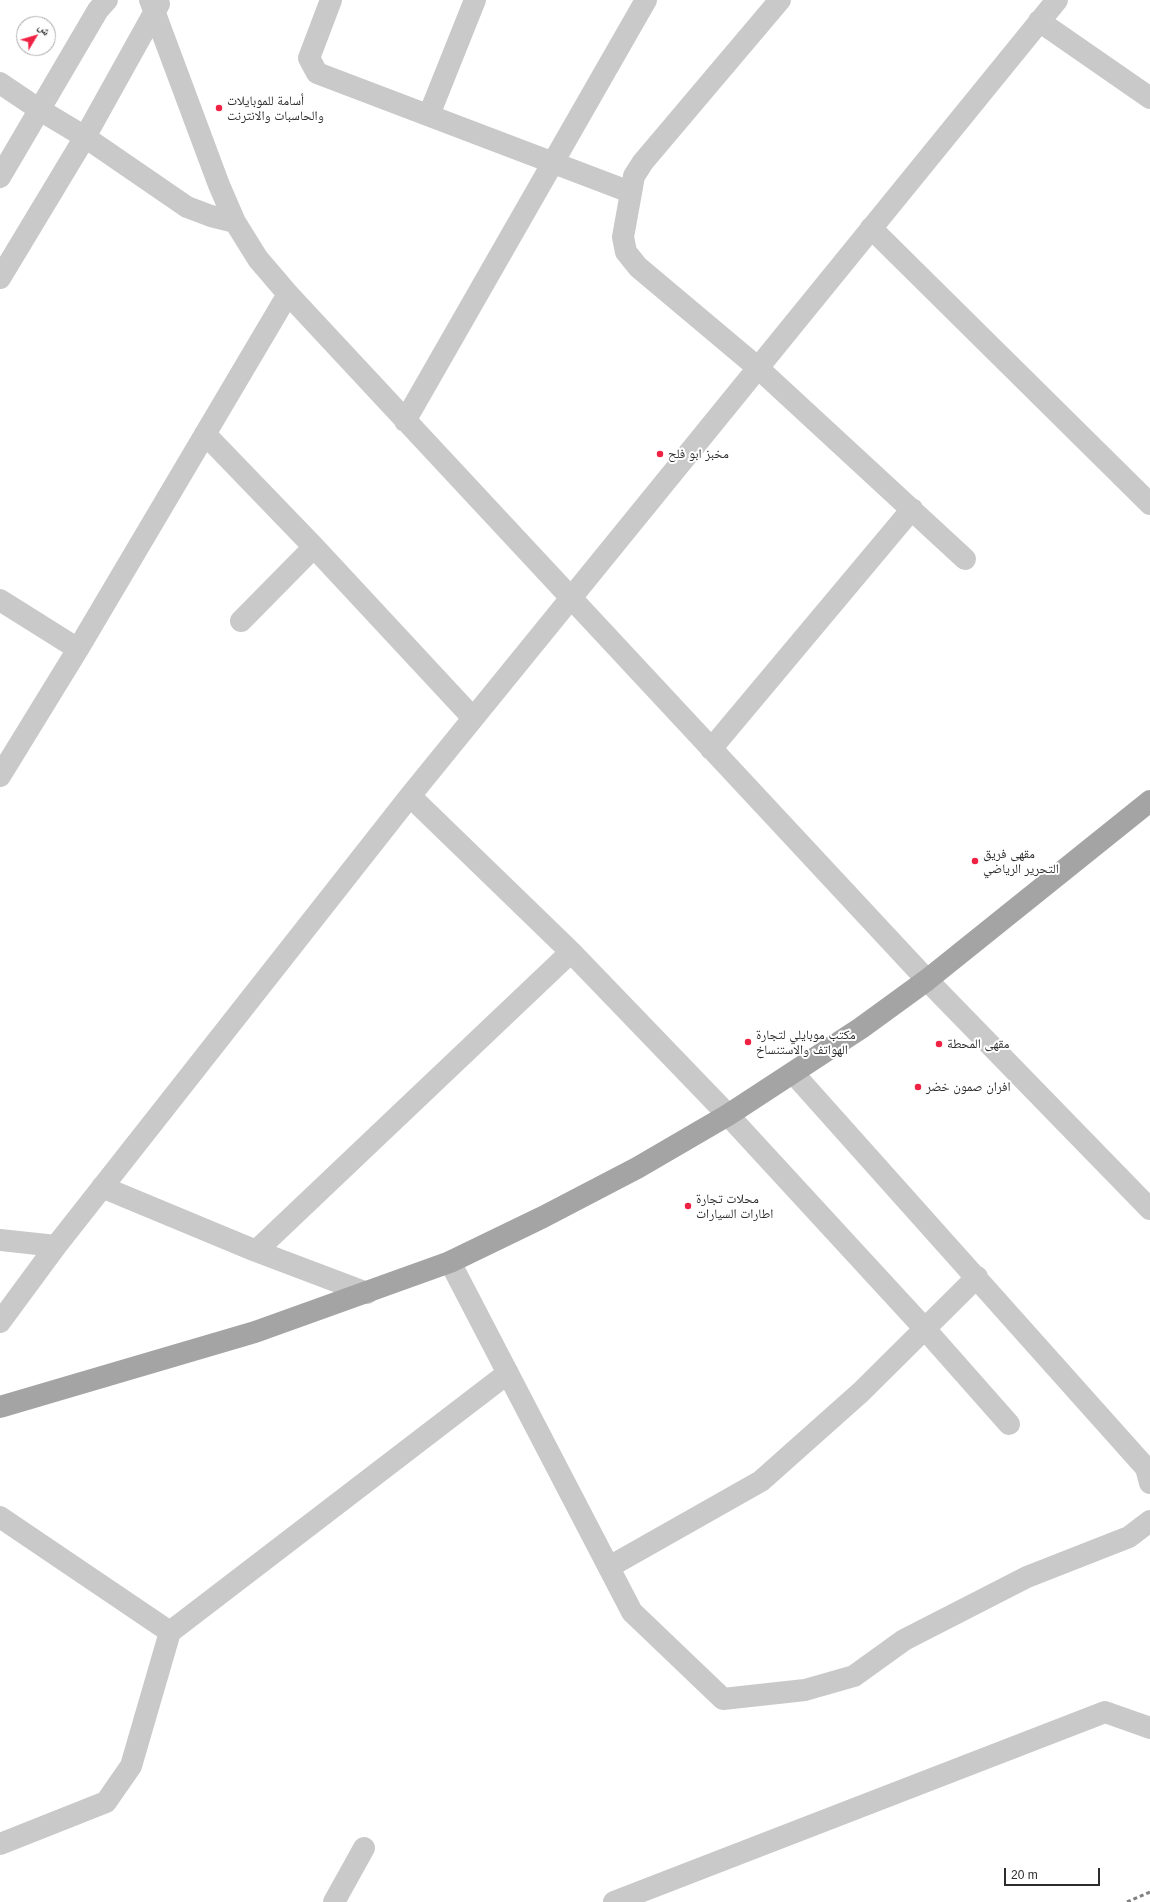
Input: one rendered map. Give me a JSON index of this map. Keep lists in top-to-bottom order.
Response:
{
  "places": [
    "أسامة للموبايلات والحاسبات والانترنت",
    "مخبز ابو فلح",
    "مقهى فريق التحرير الرياضي",
    "مكتب موبايلي لتجارة الهواتف والاستنساخ",
    "مقهى المحطة",
    "افران صمون خضر",
    "محلات تجارة اطارات السيارات"
  ],
  "scale_bar": "20 m",
  "north": "top right"
}
